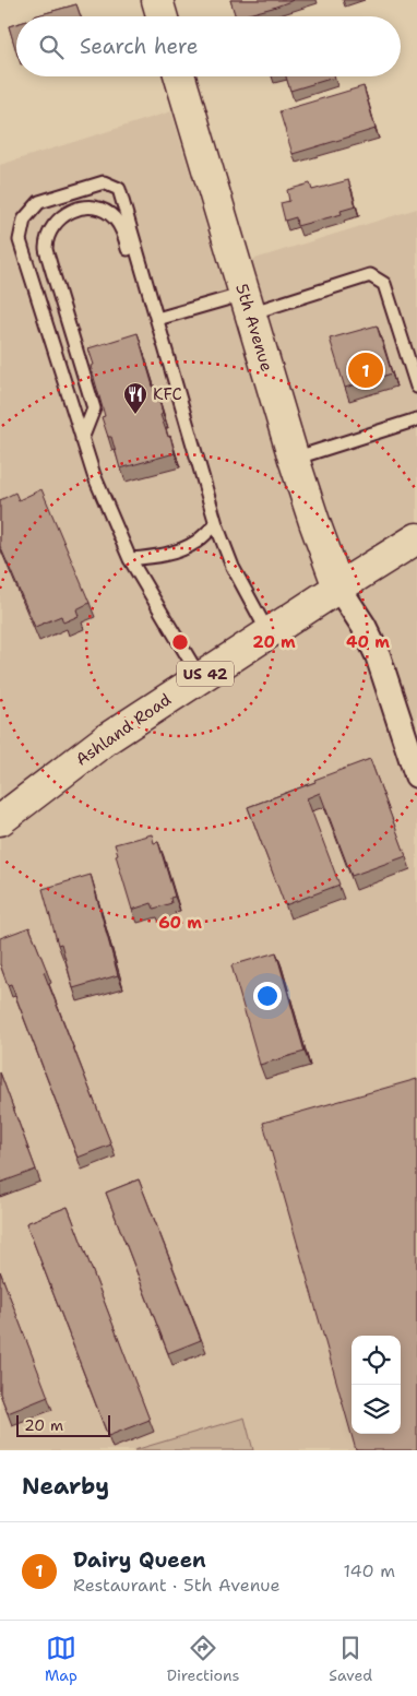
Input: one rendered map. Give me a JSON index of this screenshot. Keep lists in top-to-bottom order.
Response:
{
  "streets": {
    "street": ["5th Avenue", "US 42", "Ashland Road"]
  },
  "crossings": [
    ["5th Avenue", "Ashland Road"]
  ],
  "places": {
    "restaurant": ["KFC"]
  },
  "scale_bar": "20 m",
  "page": {
    "search": "Search here",
    "pins": "1",
    "scale": "20 m",
    "heading": "Nearby",
    "list": [
      {
        "mark": "1",
        "name": "Dairy Queen",
        "note": "Restaurant · 5th Avenue",
        "value": "140 m"
      }
    ],
    "nav": ["Map", "Directions", "Saved"]
  },
  "rings": ["20 m", "40 m", "60 m"]
}
